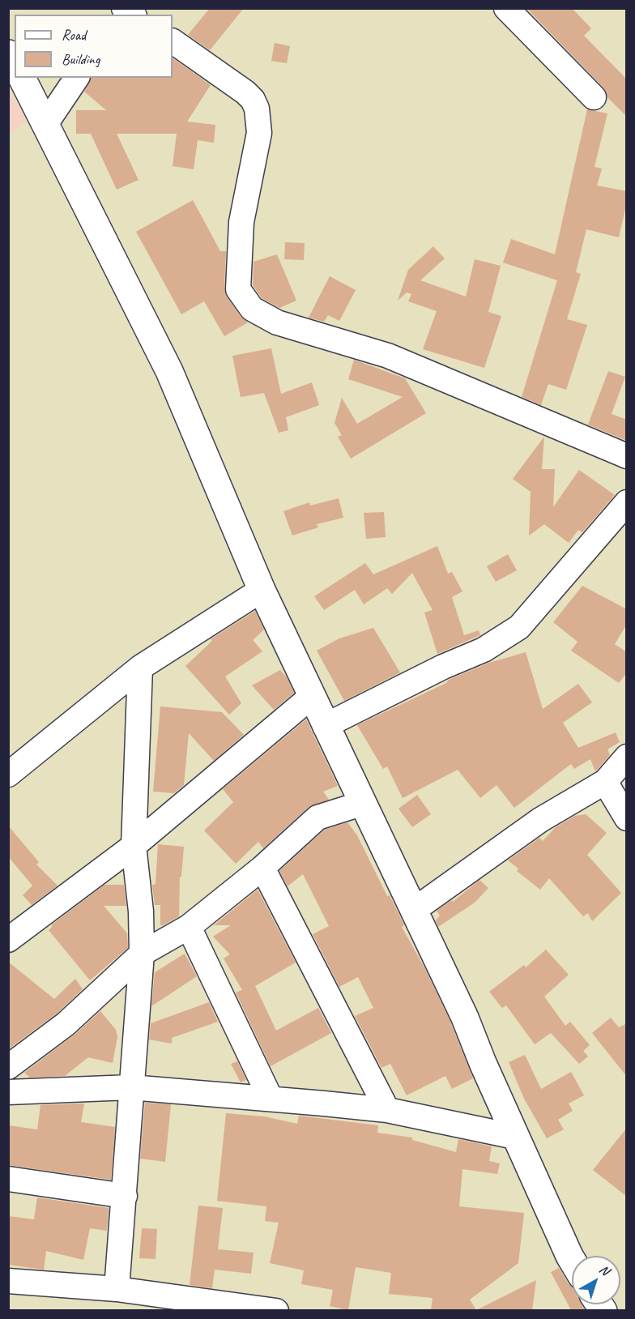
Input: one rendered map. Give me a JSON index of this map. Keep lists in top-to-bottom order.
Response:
{
  "legend": ["Road", "Building"],
  "north": "top right"
}
